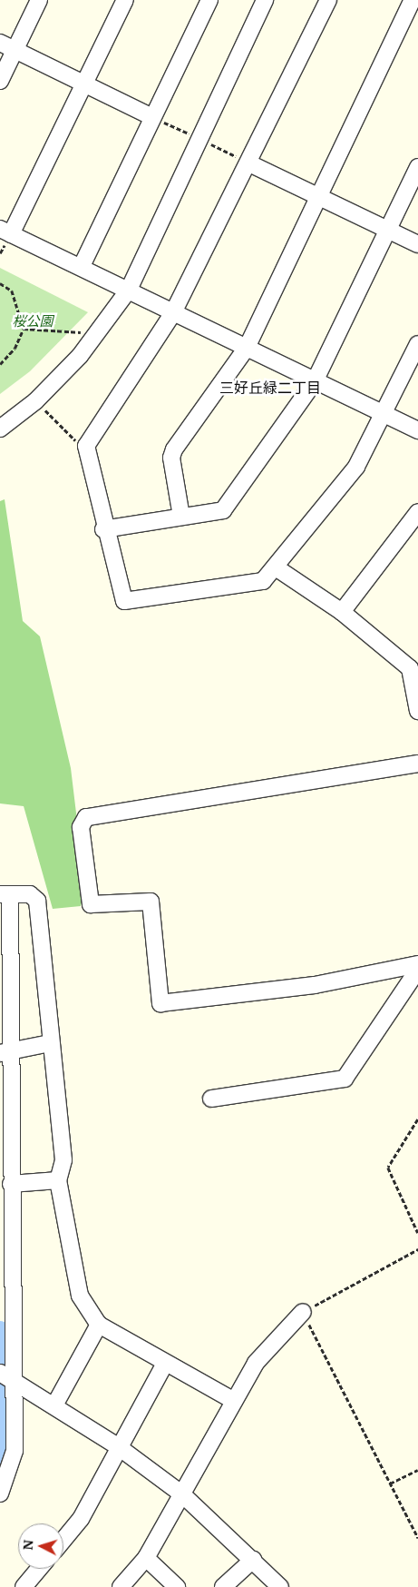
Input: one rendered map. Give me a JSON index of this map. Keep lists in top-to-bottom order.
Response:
{
  "districts": ["三好丘緑二丁目"],
  "parks": ["桜公園"],
  "north": "left"
}
